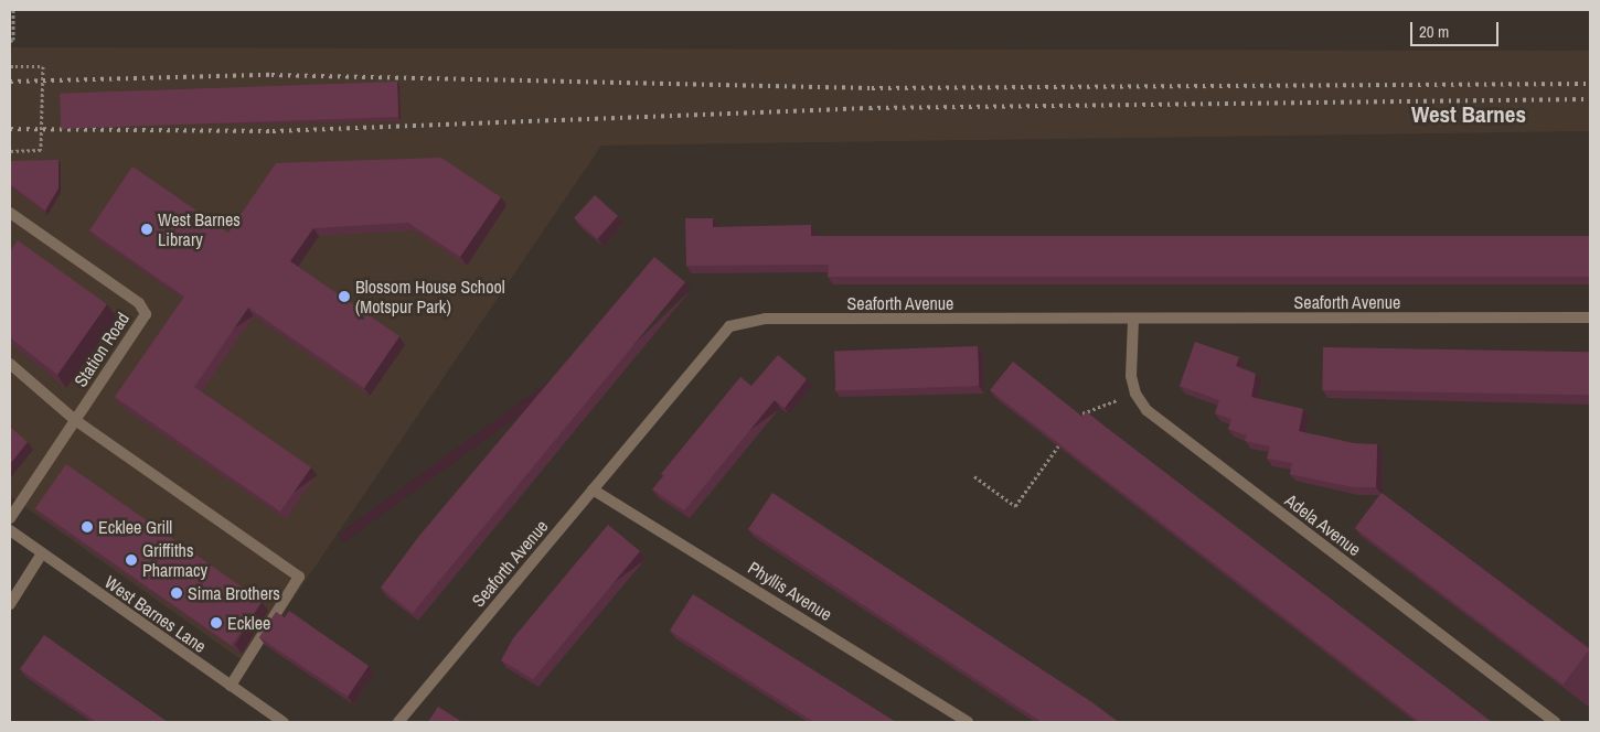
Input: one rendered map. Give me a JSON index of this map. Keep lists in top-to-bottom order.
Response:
{
  "streets": {
    "street": [
      "Seaforth Avenue",
      "Station Road",
      "Adela Avenue",
      "Phyllis Avenue",
      "West Barnes Lane"
    ]
  },
  "crossings": [
    ["Seaforth Avenue", "Phyllis Avenue"]
  ],
  "districts": ["West Barnes"],
  "places": [
    "West Barnes Library",
    "Blossom House School (Motspur Park)",
    "Ecklee Grill",
    "Griffiths Pharmacy",
    "Sima Brothers",
    "Ecklee"
  ],
  "scale_bar": "20 m"
}
